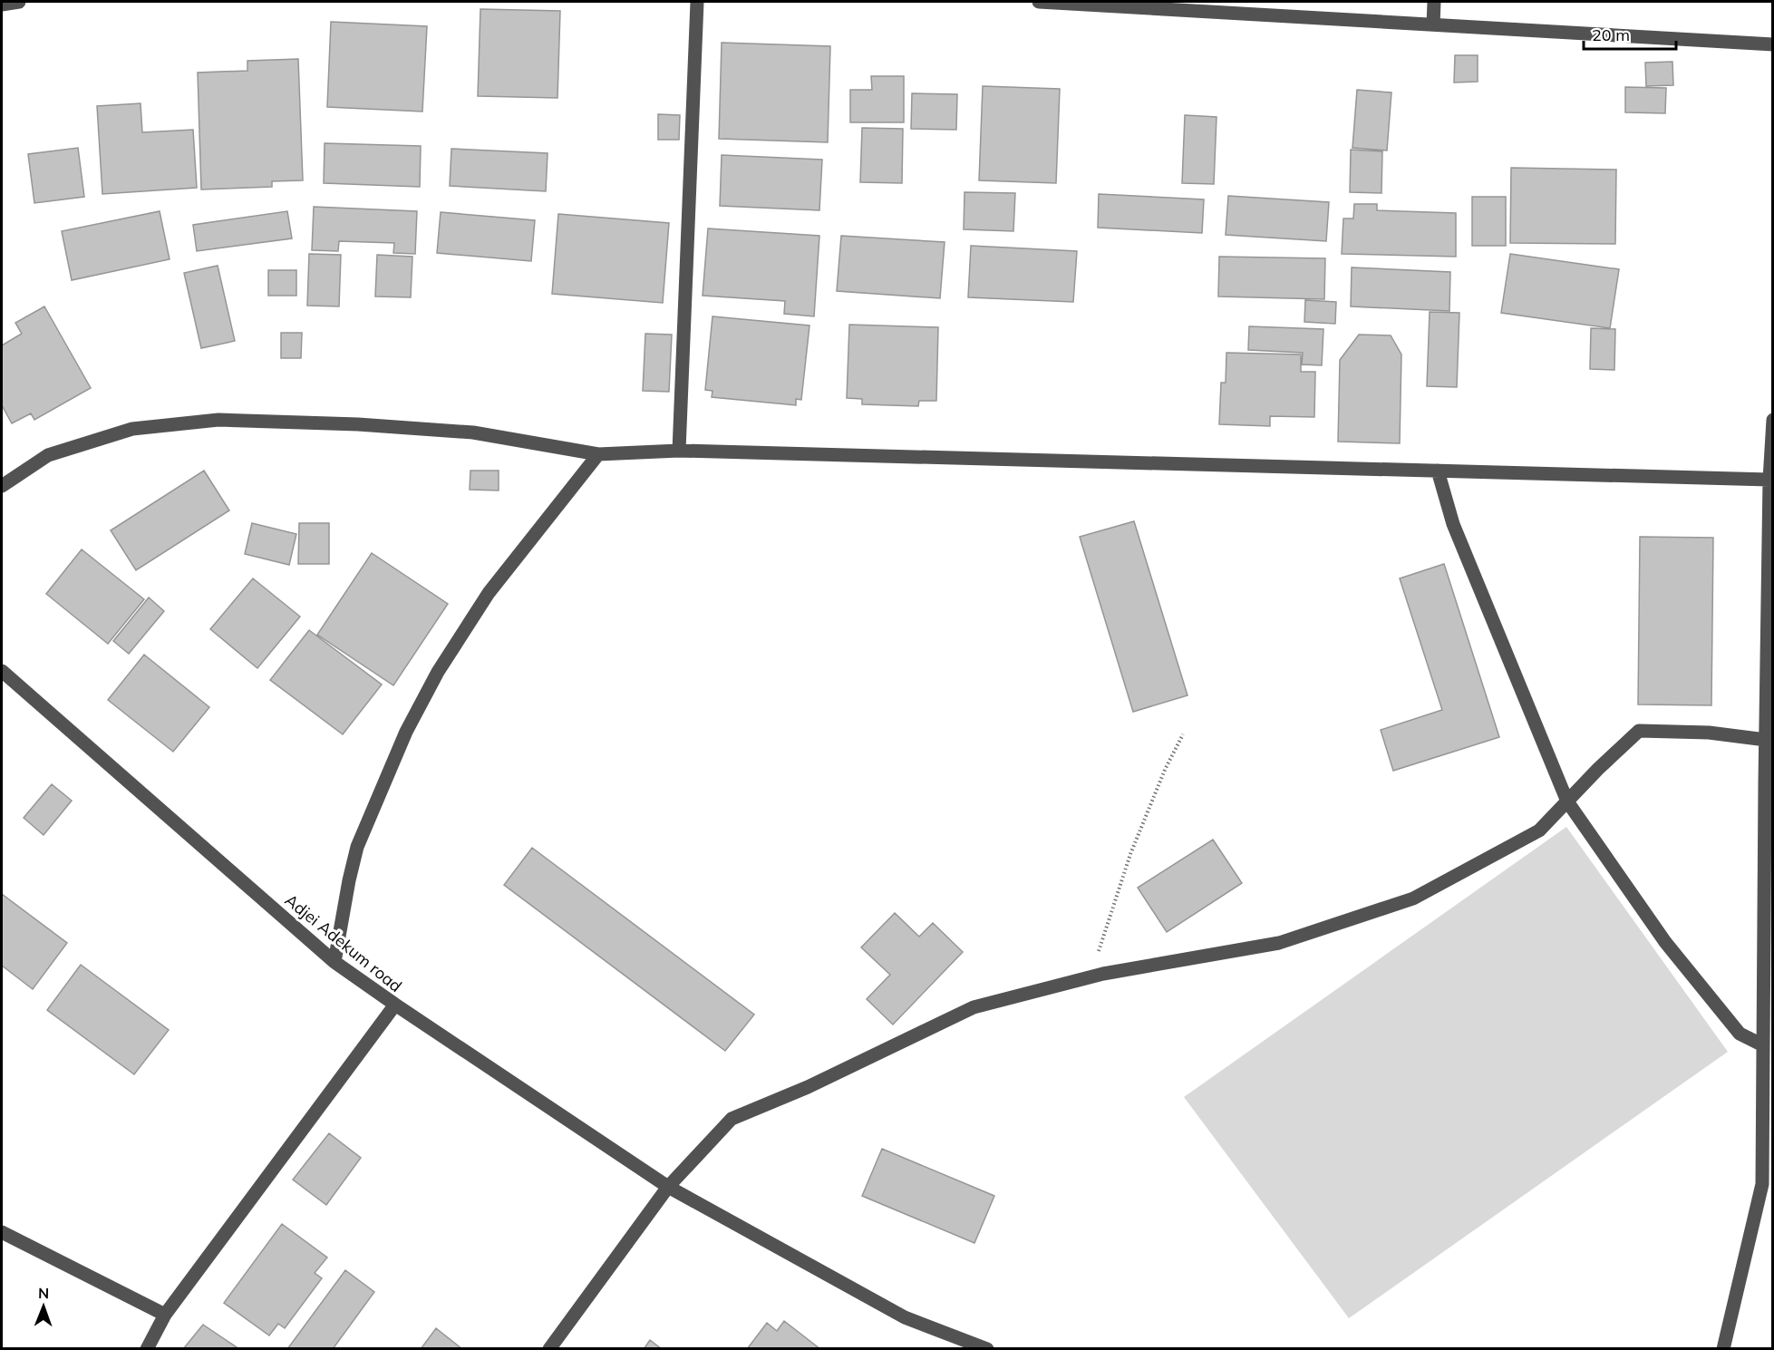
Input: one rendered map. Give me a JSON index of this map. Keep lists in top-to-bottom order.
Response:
{
  "streets": {
    "street": ["Adjei Adekum road"]
  },
  "scale_bar": "20 m",
  "north": "top"
}
